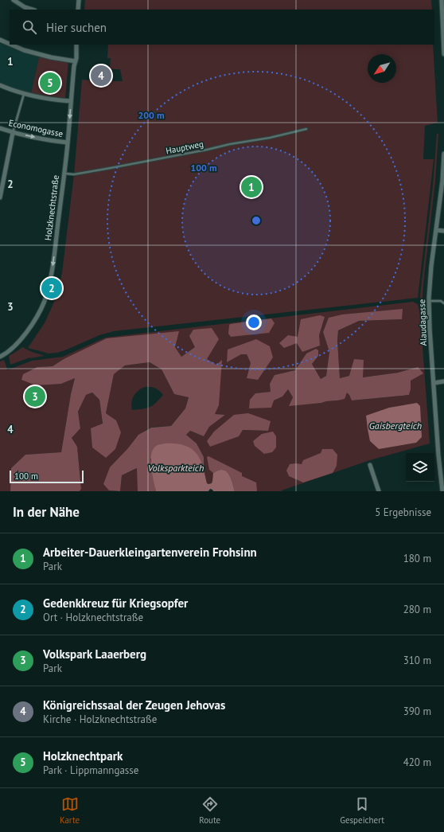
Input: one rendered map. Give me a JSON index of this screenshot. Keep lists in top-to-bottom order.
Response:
{
  "streets": {
    "street": ["Economogasse", "Holzknechtstraße", "Alaudagasse"],
    "lane": ["Hauptweg"]
  },
  "crossings": [
    ["Economogasse", "Holzknechtstraße"],
    ["Hauptweg", "Holzknechtstraße"]
  ],
  "one_way": ["Economogasse", "Holzknechtstraße"],
  "water": ["Gaisbergteich", "Volksparkteich"],
  "scale_bar": "100 m",
  "north": "bottom left",
  "page": {
    "search": "Hier suchen",
    "pins": [
      "4",
      "5",
      "1",
      "2",
      "3"
    ],
    "scale": "100 m",
    "heading": ["In der Nähe", "5 Ergebnisse"],
    "list": [
      {
        "mark": "1",
        "name": "Arbeiter-Dauerkleingartenverein Frohsinn",
        "note": "Park",
        "value": "180 m"
      },
      {
        "mark": "2",
        "name": "Gedenkkreuz für Kriegsopfer",
        "note": "Ort · Holzknechtstraße",
        "value": "280 m"
      },
      {
        "mark": "3",
        "name": "Volkspark Laaerberg",
        "note": "Park",
        "value": "310 m"
      },
      {
        "mark": "4",
        "name": "Königreichssaal der Zeugen Jehovas",
        "note": "Kirche · Holzknechtstraße",
        "value": "390 m"
      },
      {
        "mark": "5",
        "name": "Holzknechtpark",
        "note": "Park · Lippmanngasse",
        "value": "420 m"
      }
    ],
    "nav": ["Karte", "Route", "Gespeichert"]
  },
  "grid": {
    "rows": [
      "1",
      "2",
      "3",
      "4"
    ]
  },
  "rings": ["200 m", "100 m"]
}
